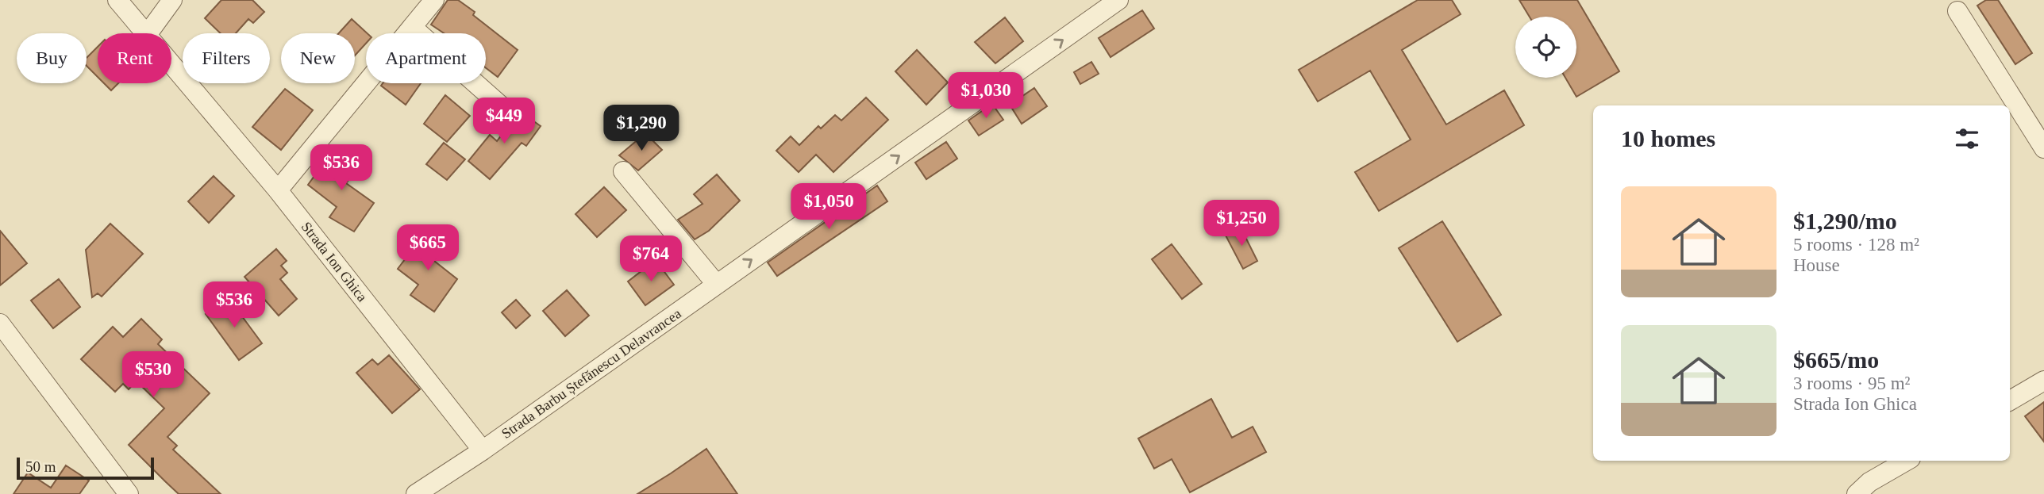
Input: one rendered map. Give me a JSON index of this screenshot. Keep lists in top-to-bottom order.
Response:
{
  "streets": {
    "street": ["Strada Ion Ghica", "Strada Barbu Ștefănescu Delavrancea"]
  },
  "crossings": [
    ["Strada Ion Ghica", "Strada Barbu Ștefănescu Delavrancea"]
  ],
  "one_way": ["Strada Barbu Ștefănescu Delavrancea"],
  "scale_bar": "50 m",
  "page": {
    "chip": [
      "Buy",
      "Rent",
      "Filters",
      "New",
      "Apartment"
    ],
    "price": [
      "$1,030",
      "$449",
      "$1,290",
      "$536",
      "$1,050",
      "$1,250",
      "$665",
      "$764",
      "$536",
      "$530"
    ],
    "heading": "10 homes",
    "list": [
      {
        "name": "$1,290/mo",
        "note": "5 rooms · 128 m² · House"
      },
      {
        "name": "$665/mo",
        "note": "3 rooms · 95 m² · Strada Ion Ghica"
      }
    ],
    "scale": "50 m"
  }
}
